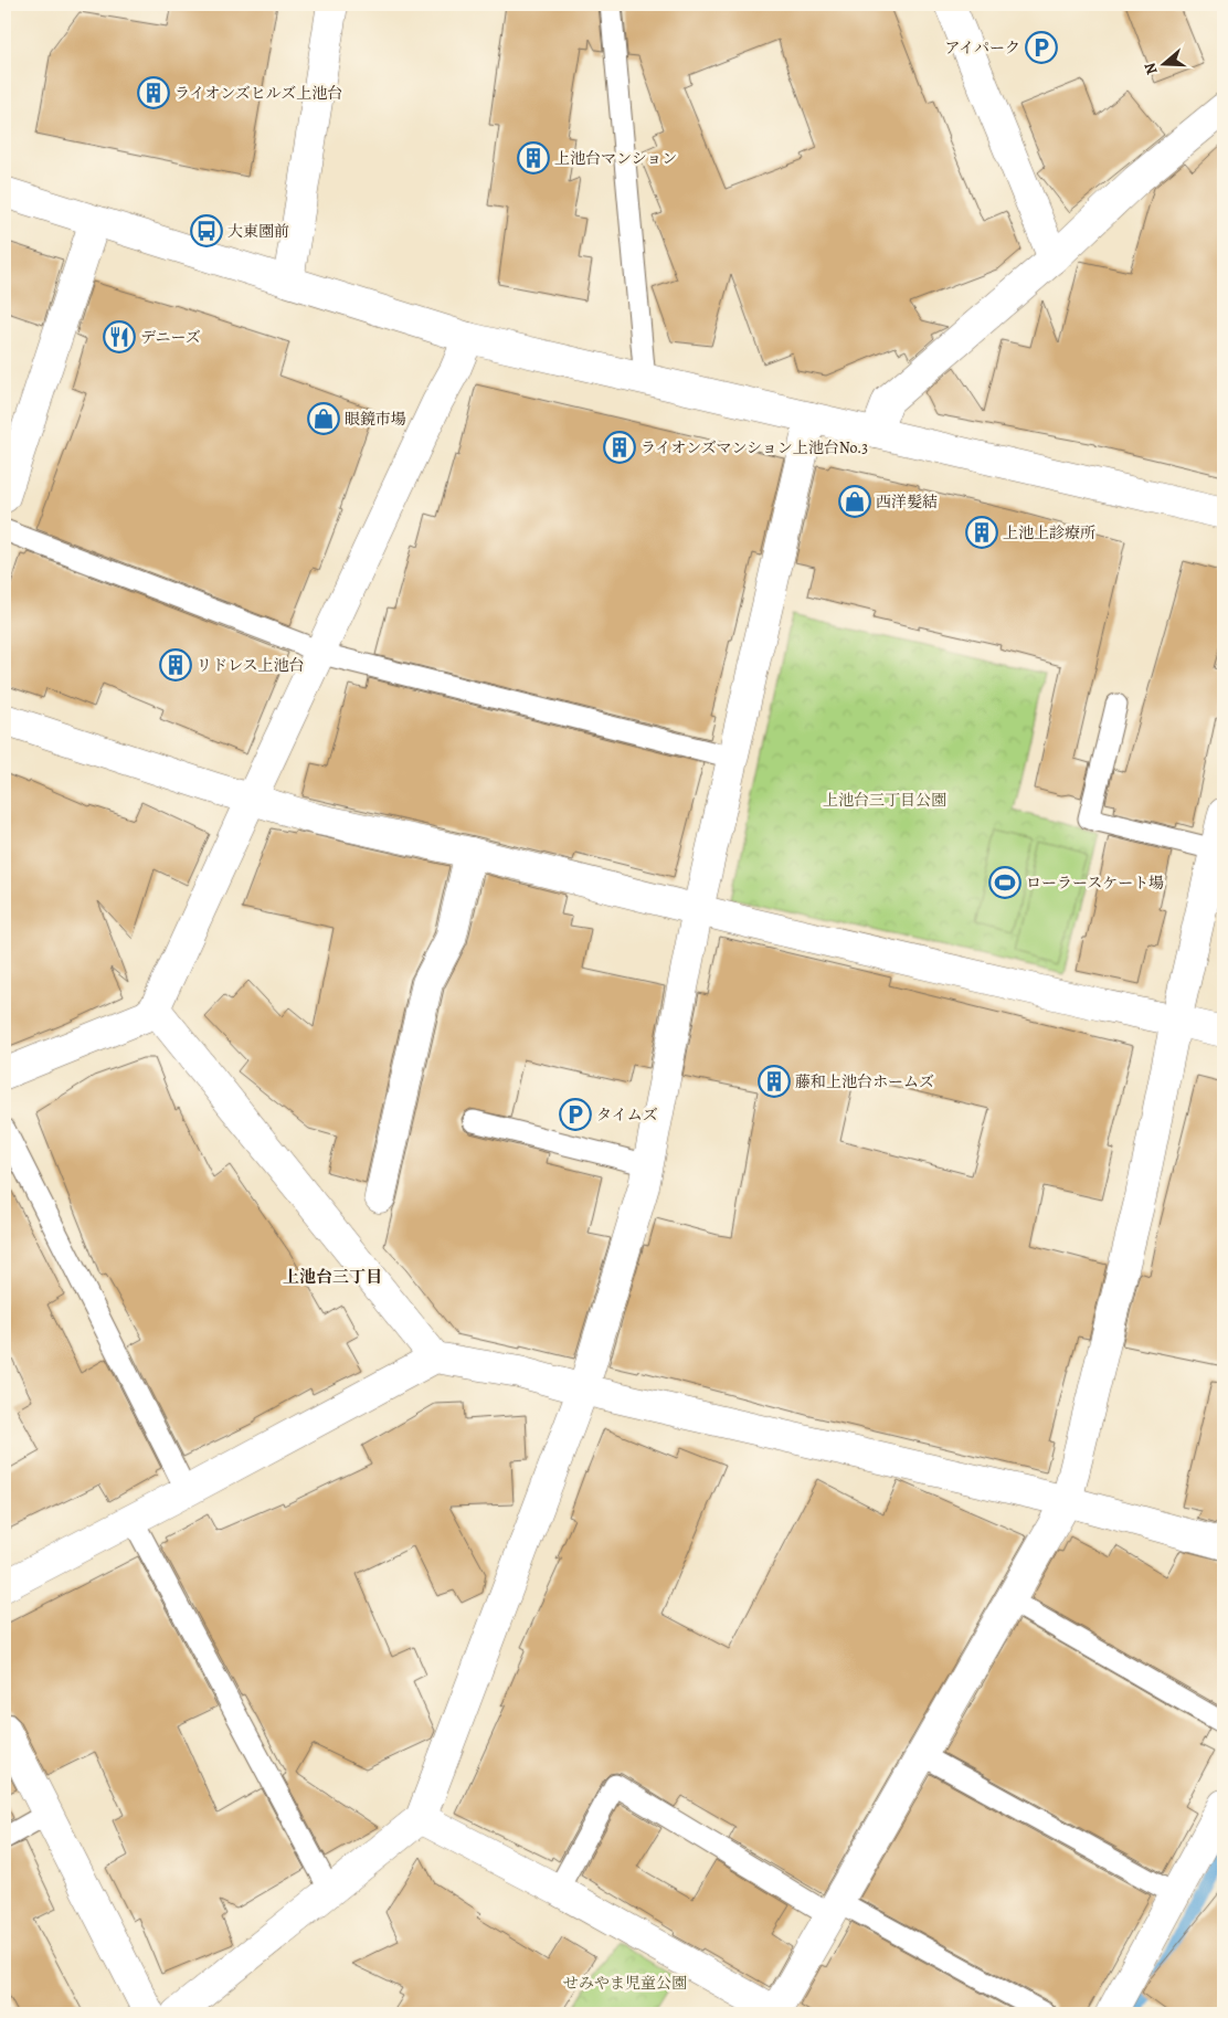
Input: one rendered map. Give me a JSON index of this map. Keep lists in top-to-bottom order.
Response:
{
  "districts": ["上池台三丁目"],
  "parks": ["上池台三丁目公園", "せみやま児童公園"],
  "places": {
    "parking": ["アイパーク", "タイムズ"],
    "building": [
      "ライオンズヒルズ上池台",
      "上池台マンション",
      "ライオンズマンション上池台No.3",
      "上池上診療所",
      "リドレス上池台",
      "藤和上池台ホームズ"
    ],
    "bus stop": ["大東園前"],
    "restaurant": ["デニーズ"],
    "shop": ["眼鏡市場", "西洋髪結"],
    "sports": ["ローラースケート場"]
  },
  "north": "left"
}
